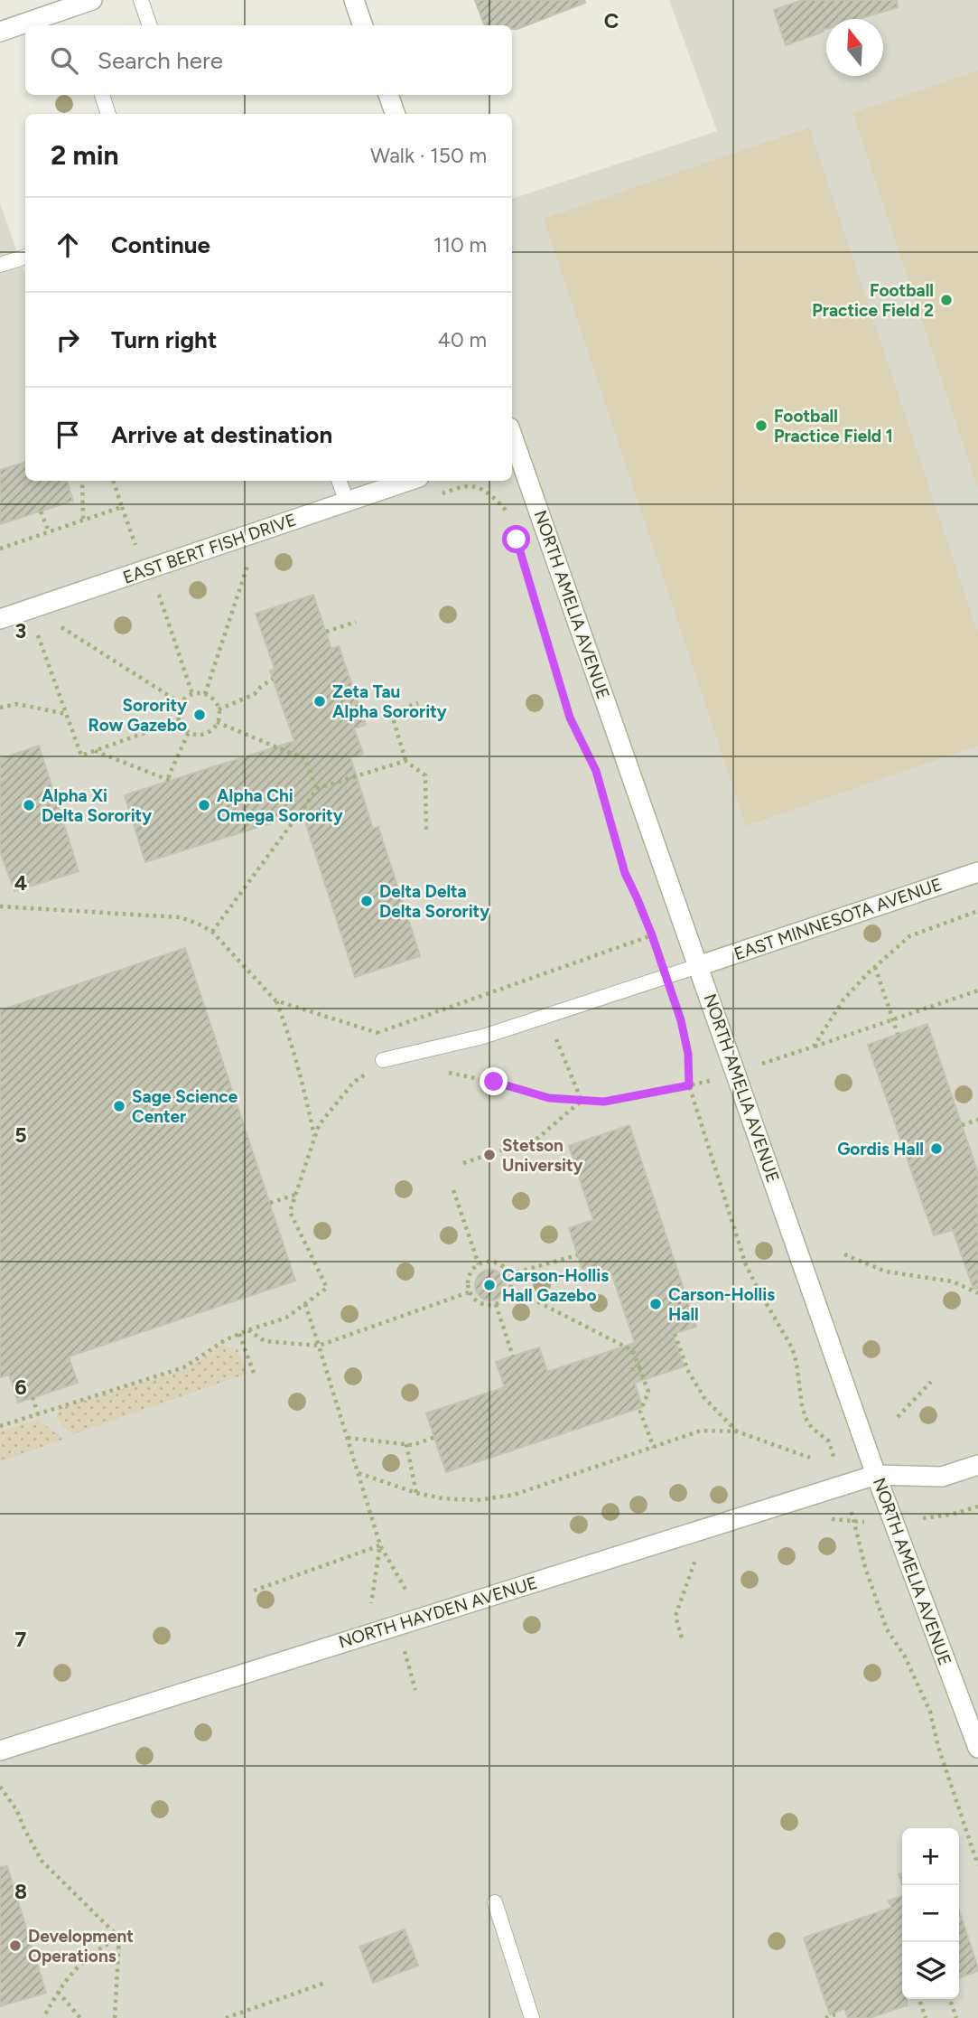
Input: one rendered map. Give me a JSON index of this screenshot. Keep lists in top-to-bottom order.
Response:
{
  "streets": {
    "street": [
      "EAST BERT FISH DRIVE",
      "NORTH AMELIA AVENUE",
      "EAST MINNESOTA AVENUE",
      "NORTH HAYDEN AVENUE"
    ]
  },
  "crossings": [
    ["NORTH AMELIA AVENUE", "EAST MINNESOTA AVENUE"],
    ["NORTH AMELIA AVENUE", "NORTH HAYDEN AVENUE"]
  ],
  "places": [
    "Football Practice Field 2",
    "Football Practice Field 1",
    "Zeta Tau Alpha Sorority",
    "Sorority Row Gazebo",
    "Alpha Xi Delta Sorority",
    "Alpha Chi Omega Sorority",
    "Delta Delta Delta Sorority",
    "Sage Science Center",
    "Gordis Hall",
    "Stetson University",
    "Carson-Hollis Hall Gazebo",
    "Carson-Hollis Hall",
    "Development Operations"
  ],
  "north": "top",
  "page": {
    "search": "Search here",
    "heading": ["2 min", "Walk · 150 m"],
    "list": [
      ["Continue", "110 m"],
      ["Turn right", "40 m"],
      "Arrive at destination"
    ],
    "map_buttons": ["+", "−"]
  },
  "grid": {
    "columns": ["C"],
    "rows": [
      "3",
      "4",
      "5",
      "6",
      "7",
      "8"
    ]
  }
}
